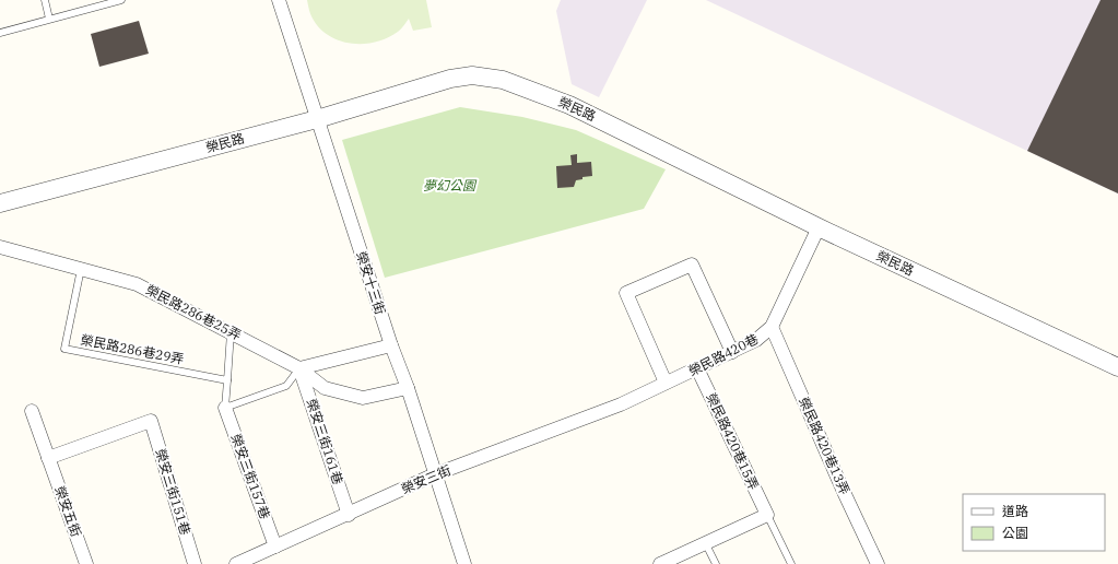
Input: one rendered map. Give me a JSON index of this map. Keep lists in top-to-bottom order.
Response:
{
  "streets": {
    "street": [
      "榮民路",
      "榮安十三街",
      "榮民路286巷25弄",
      "榮民路420巷",
      "榮安三街161巷",
      "榮民路420巷15弄",
      "榮民路420巷13弄",
      "榮安三街157巷",
      "榮安三街",
      "榮安三街151巷",
      "榮安五街"
    ],
    "lane": ["榮民路286巷29弄"]
  },
  "crossings": [
    ["榮民路", "榮安十三街"],
    ["榮民路", "榮民路420巷"],
    ["榮安十三街", "榮民路286巷25弄"],
    ["榮安十三街", "榮安三街"],
    ["榮民路286巷25弄", "榮民路286巷29弄"],
    ["榮民路286巷25弄", "榮安三街161巷"],
    ["榮民路420巷", "榮民路420巷15弄"],
    ["榮民路420巷", "榮民路420巷13弄"],
    ["榮民路420巷", "榮安三街"],
    ["榮安三街161巷", "榮安三街"],
    ["榮安三街157巷", "榮安三街"],
    ["榮安三街151巷", "榮安五街"]
  ],
  "parks": ["夢幻公園"],
  "legend": ["道路", "公園"]
}
